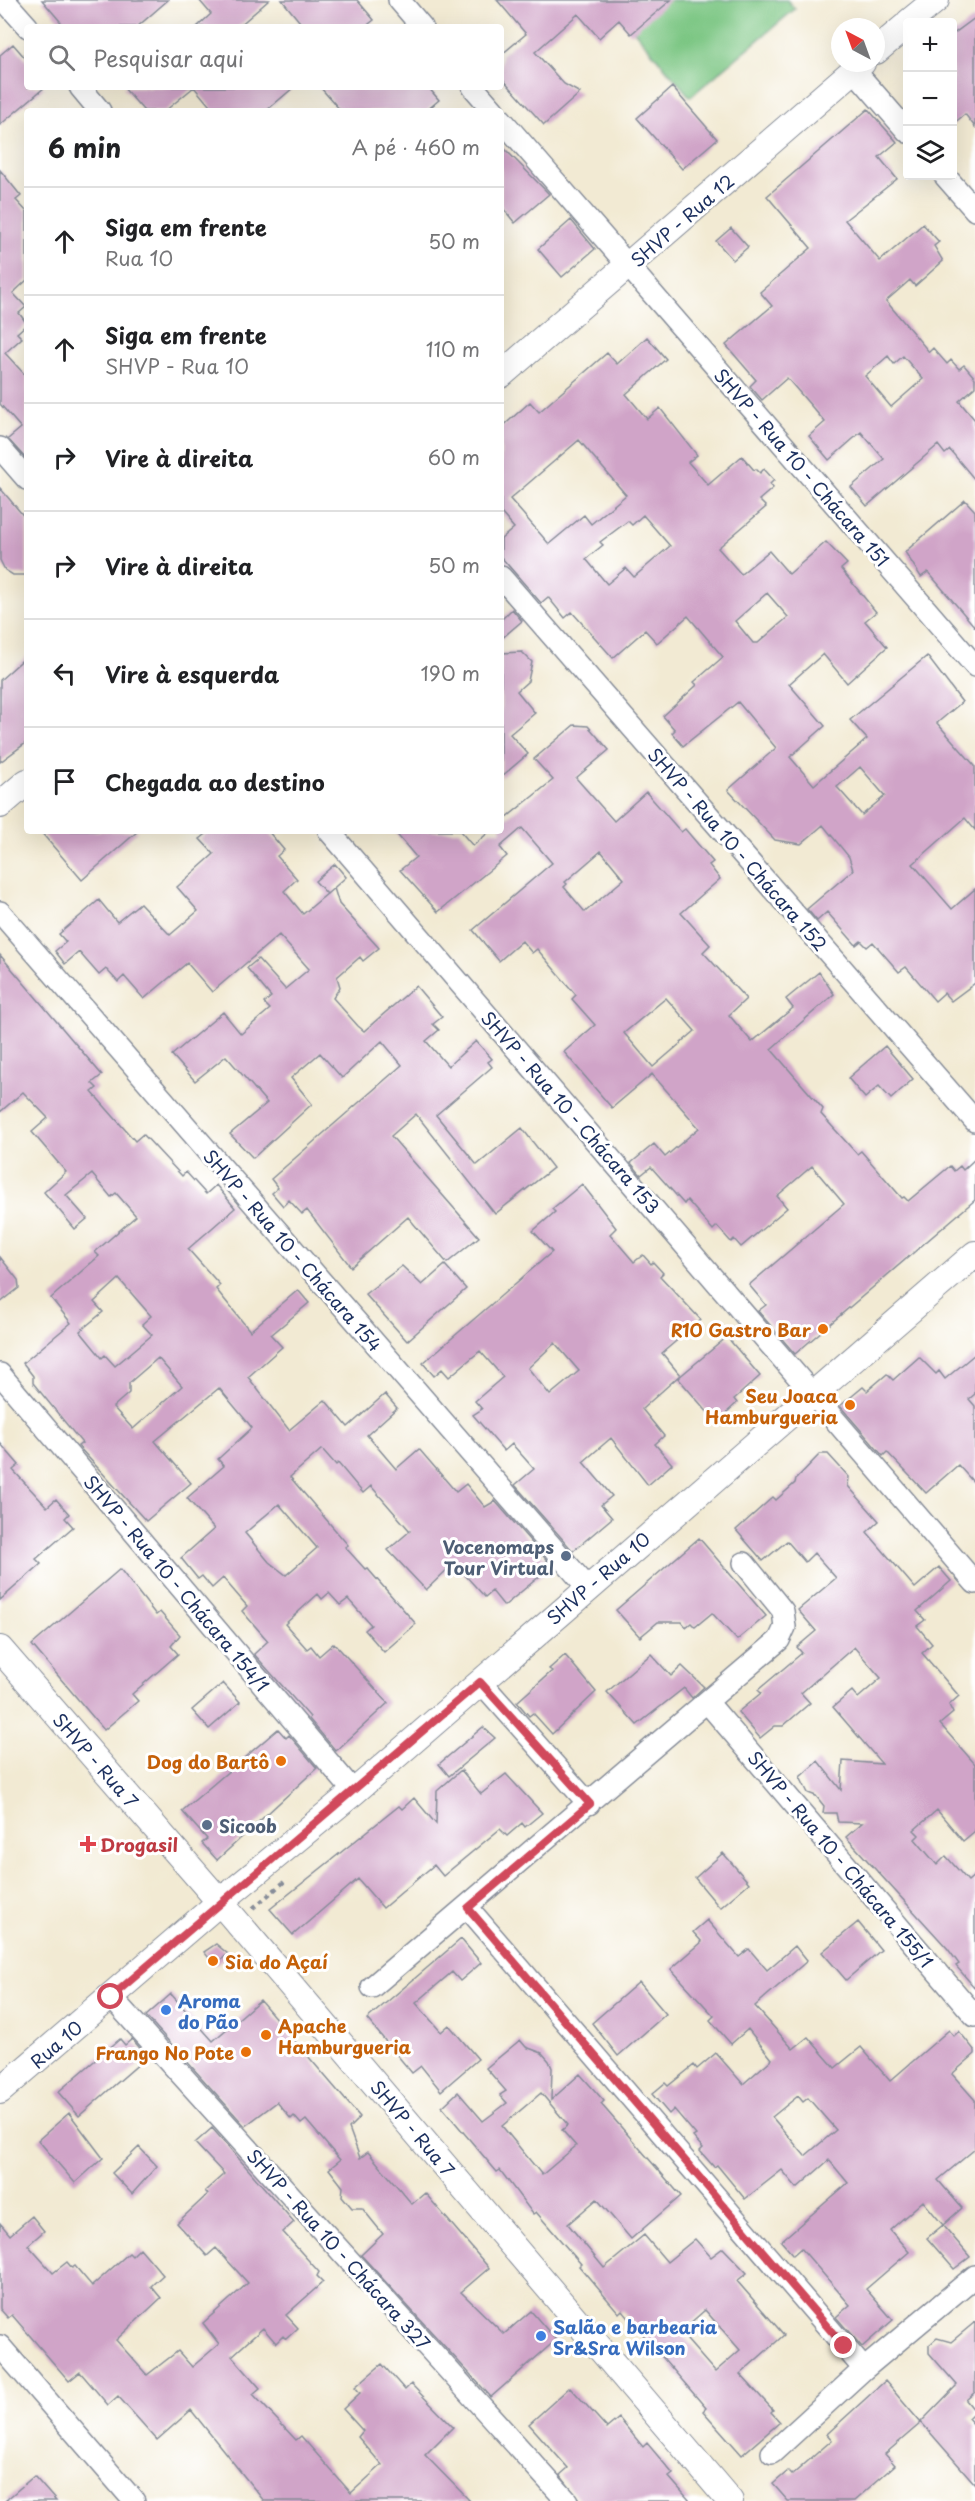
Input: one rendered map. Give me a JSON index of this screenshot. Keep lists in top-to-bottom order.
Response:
{
  "streets": {
    "street": [
      "SHVP - Rua 12",
      "SHVP - Rua 10 - Chácara 151",
      "SHVP - Rua 10 - Chácara 152",
      "SHVP - Rua 10 - Chácara 153",
      "SHVP - Rua 10 - Chácara 154",
      "SHVP - Rua 10",
      "SHVP - Rua 10 - Chácara 154/1",
      "SHVP - Rua 7",
      "SHVP - Rua 10 - Chácara 155/1",
      "Rua 10",
      "SHVP - Rua 10 - Chácara 327"
    ]
  },
  "crossings": [
    ["SHVP - Rua 12", "SHVP - Rua 10 - Chácara 151"],
    ["SHVP - Rua 10 - Chácara 153", "SHVP - Rua 10"],
    ["SHVP - Rua 10 - Chácara 154", "SHVP - Rua 10"],
    ["SHVP - Rua 10", "SHVP - Rua 10 - Chácara 154/1"],
    ["SHVP - Rua 10", "SHVP - Rua 7"],
    ["SHVP - Rua 10", "Rua 10"],
    ["SHVP - Rua 7", "Rua 10"],
    ["Rua 10", "SHVP - Rua 10 - Chácara 327"]
  ],
  "places": {
    "other": [
      "R10 Gastro Bar",
      "Seu Joaca Hamburgueria",
      "Vocenomaps Tour Virtual",
      "Dog do Bartô",
      "Sicoob",
      "Sia do Açaí",
      "Aroma do Pão",
      "Apache Hamburgueria",
      "Frango No Pote",
      "Salão e barbearia Sr&Sra Wilson"
    ],
    "health": ["Drogasil"]
  },
  "north": "top left",
  "page": {
    "map_buttons": ["+", "−"],
    "search": "Pesquisar aqui",
    "heading": ["6 min", "A pé · 460 m"],
    "list": [
      ["Siga em frente", "Rua 10", "50 m"],
      ["Siga em frente", "SHVP - Rua 10", "110 m"],
      ["Vire à direita", "60 m"],
      ["Vire à direita", "50 m"],
      ["Vire à esquerda", "190 m"],
      "Chegada ao destino"
    ]
  }
}
